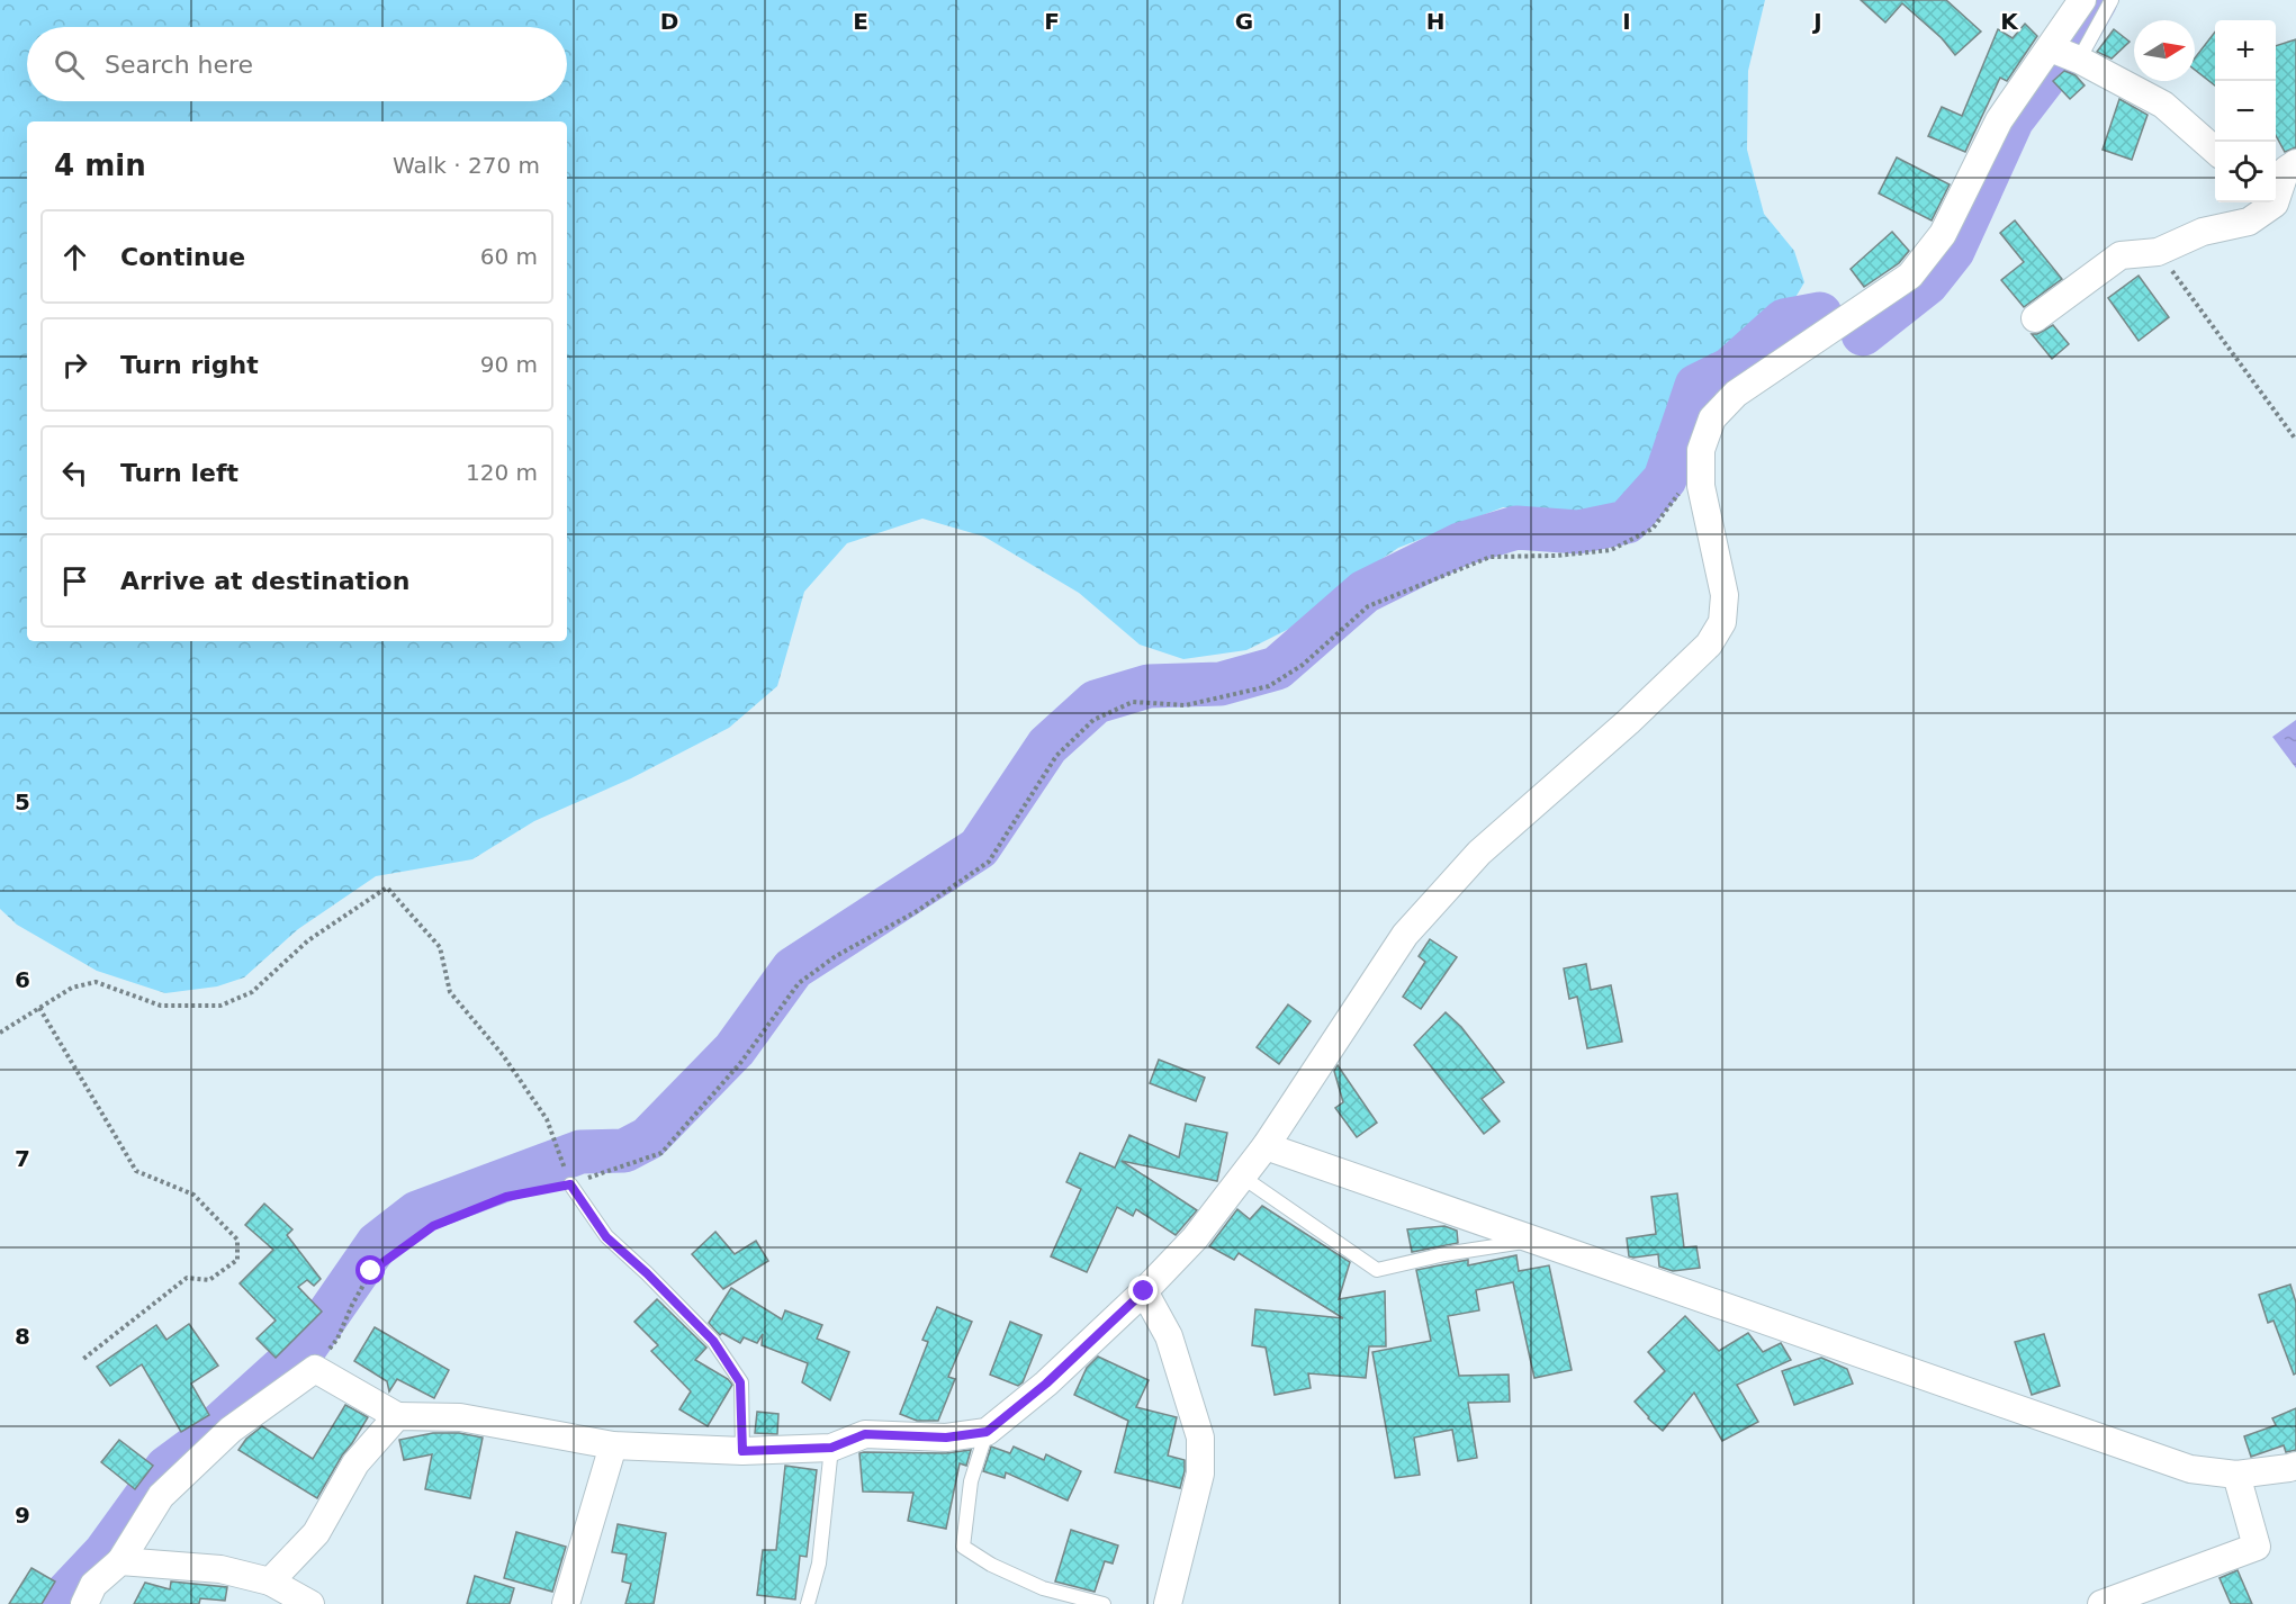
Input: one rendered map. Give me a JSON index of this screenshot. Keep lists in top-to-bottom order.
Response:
{
  "north": "right",
  "page": {
    "map_buttons": ["+", "−"],
    "search": "Search here",
    "heading": ["4 min", "Walk · 270 m"],
    "list": [
      ["Continue", "60 m"],
      ["Turn right", "90 m"],
      ["Turn left", "120 m"],
      "Arrive at destination"
    ]
  },
  "grid": {
    "columns": [
      "D",
      "E",
      "F",
      "G",
      "H",
      "I",
      "J",
      "K"
    ],
    "rows": [
      "5",
      "6",
      "7",
      "8",
      "9"
    ]
  }
}
